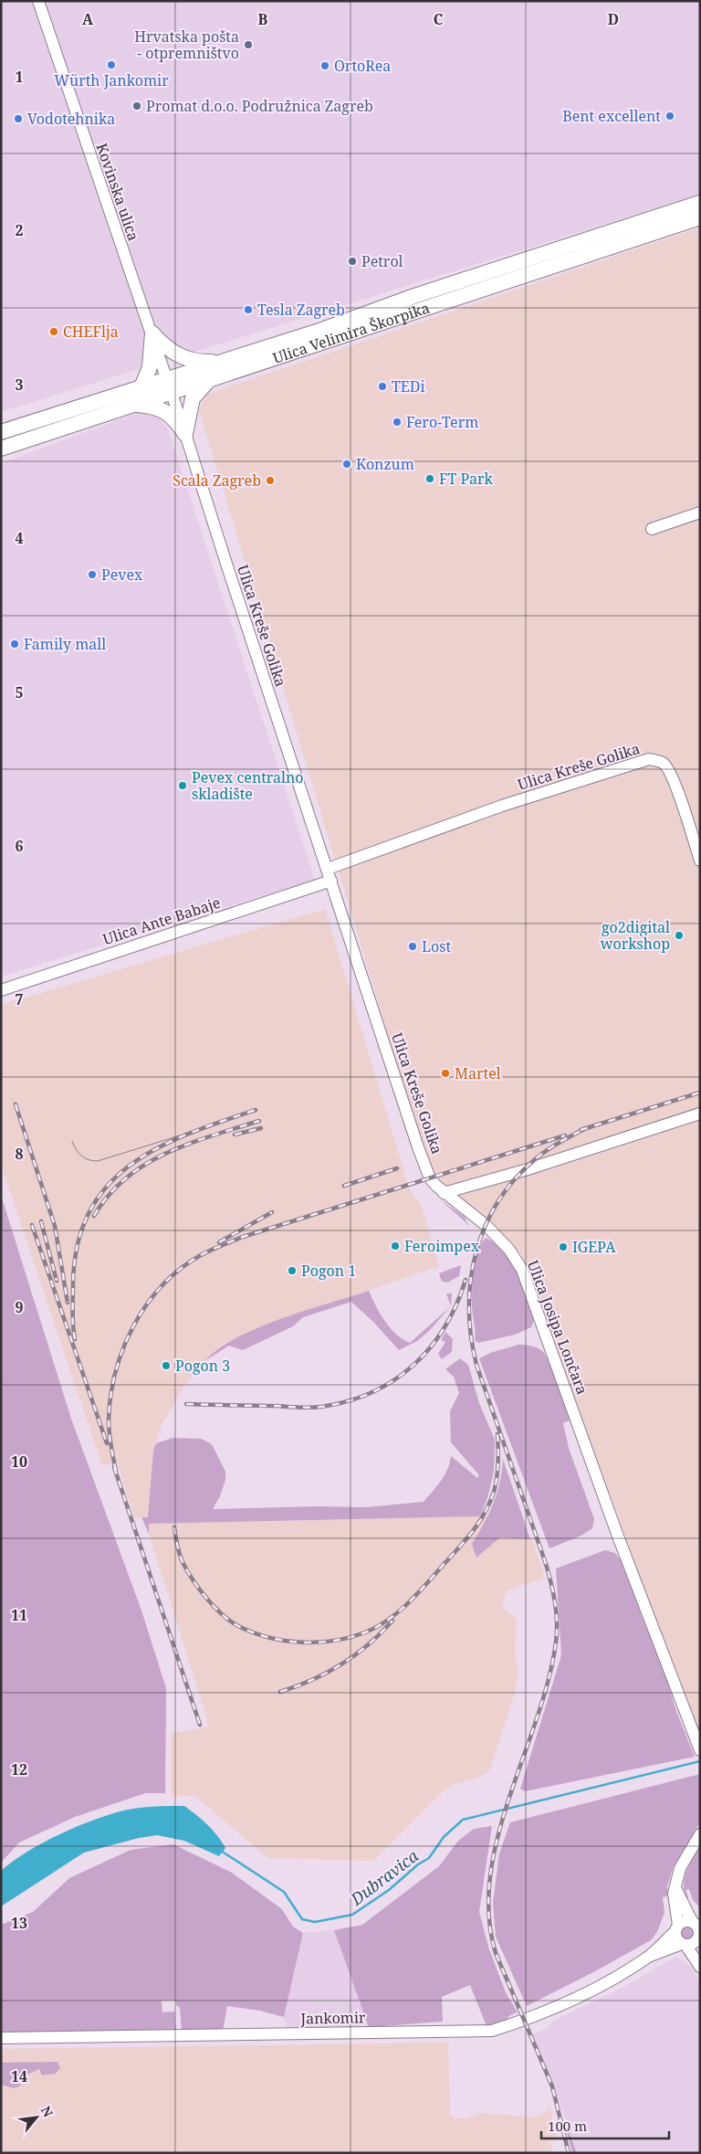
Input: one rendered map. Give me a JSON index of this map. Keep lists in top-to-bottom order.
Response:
{
  "streets": {
    "main road": ["Ulica Velimira Škorpika"],
    "street": [
      "Kovinska ulica",
      "Ulica Kreše Golika",
      "Ulica Ante Babaje",
      "Ulica Josipa Lončara",
      "Jankomir"
    ]
  },
  "crossings": [
    ["Kovinska ulica", "Ulica Velimira Škorpika"],
    ["Kovinska ulica", "Ulica Kreše Golika"],
    ["Ulica Velimira Škorpika", "Ulica Kreše Golika"],
    ["Ulica Kreše Golika", "Ulica Ante Babaje"],
    ["Ulica Kreše Golika", "Ulica Josipa Lončara"]
  ],
  "water": ["Dubravica"],
  "places": [
    "Hrvatska pošta - otpremništvo",
    "Würth Jankomir",
    "OrtoRea",
    "Promat d.o.o. Podružnica Zagreb",
    "Bent excellent",
    "Vodotehnika",
    "Petrol",
    "Tesla Zagreb",
    "CHEFlja",
    "TEDi",
    "Fero-Term",
    "Konzum",
    "FT Park",
    "Scala Zagreb",
    "Pevex",
    "Family mall",
    "Pevex centralno skladište",
    "go2digital workshop",
    "Lost",
    "Martel",
    "Feroimpex",
    "IGEPA",
    "Pogon 1",
    "Pogon 3"
  ],
  "scale_bar": "100 m",
  "north": "top right",
  "grid": {
    "columns": [
      "A",
      "B",
      "C",
      "D"
    ],
    "rows": [
      "1",
      "2",
      "3",
      "4",
      "5",
      "6",
      "7",
      "8",
      "9",
      "10",
      "11",
      "12",
      "13",
      "14"
    ]
  }
}
